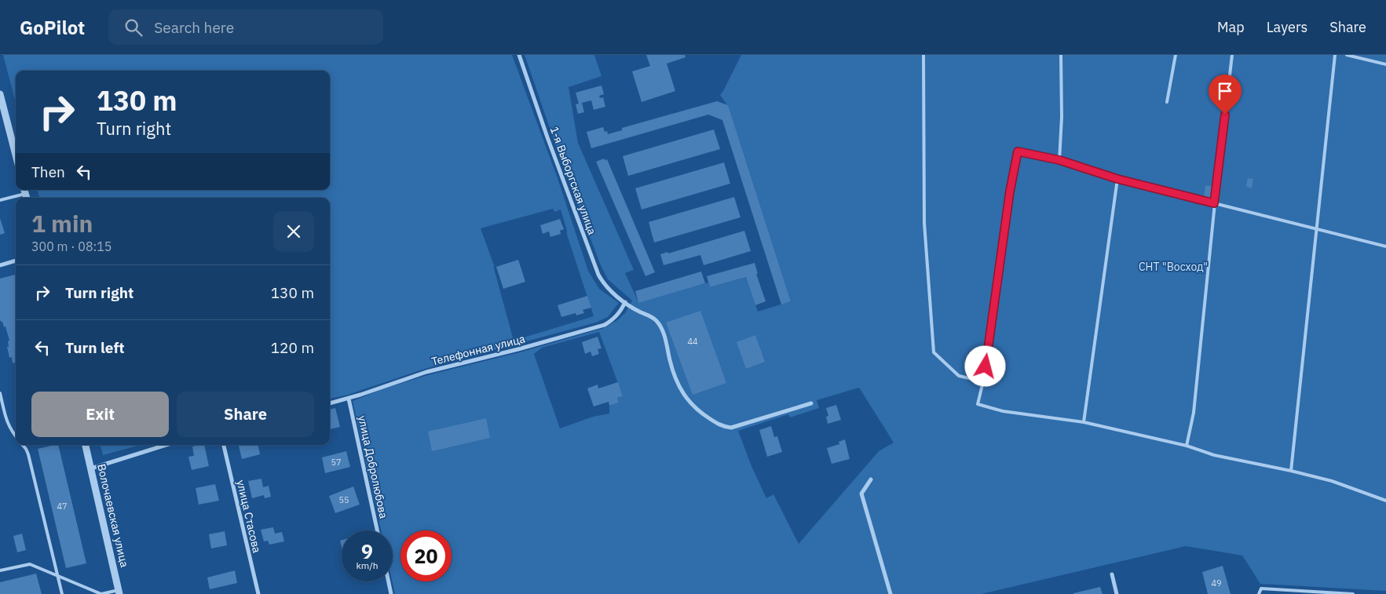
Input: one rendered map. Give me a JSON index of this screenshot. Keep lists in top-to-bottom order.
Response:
{
  "streets": {
    "street": [
      "1-я Выборгская улица",
      "Телефонная улица",
      "улица Добролюбова",
      "Волочаевская улица",
      "улица Стасова"
    ]
  },
  "crossings": [
    ["1-я Выборгская улица", "Телефонная улица"],
    ["Телефонная улица", "улица Добролюбова"]
  ],
  "parks": ["СНТ \"Восход\""],
  "house_numbers": [
    "44",
    "57",
    "55",
    "47",
    "49"
  ],
  "page": {
    "header": "GoPilot",
    "search": "Search here",
    "nav": ["Map", "Layers", "Share"],
    "turn": ["130 m", "Turn right"],
    "then": "Then",
    "heading": ["1 min", "300 m · 08:15"],
    "list": [
      {
        "name": "Turn right",
        "value": "130 m"
      },
      {
        "name": "Turn left",
        "value": "120 m"
      }
    ],
    "buttons": ["Exit", "Share"],
    "speed": "9 km/h",
    "limit": "20"
  }
}
